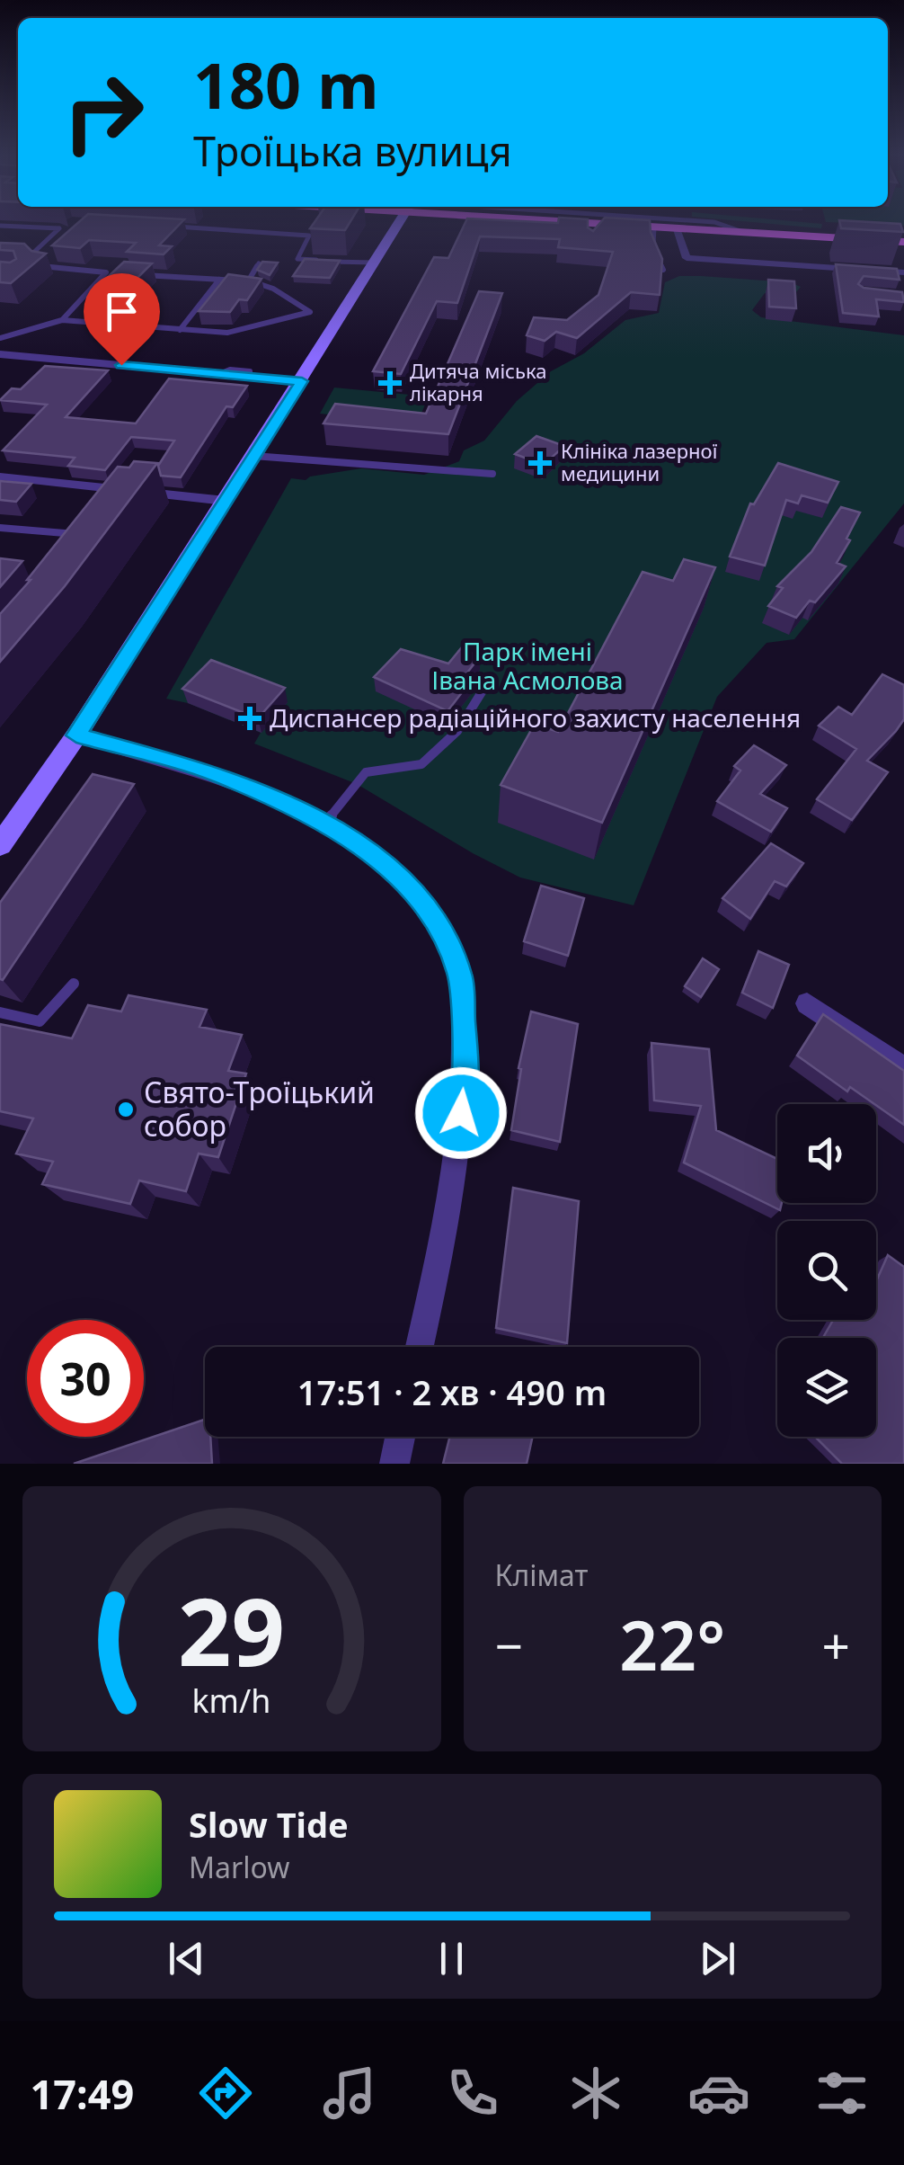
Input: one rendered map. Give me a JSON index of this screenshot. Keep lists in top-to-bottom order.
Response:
{
  "parks": ["Парк імені Івана Асмолова"],
  "places": {
    "health": ["Дитяча міська лікарня", "Клініка лазерної медицини", "Диспансер радіаційного захисту населення"],
    "other": ["Свято-Троїцький собор"]
  },
  "page": {
    "turn": ["180 m", "Троїцька вулиця"],
    "limit": "30",
    "trip": "17:51 · 2 хв · 490 m",
    "tile": "Клімат",
    "heat": ["−", "22°", "+"],
    "song": ["Slow Tide", "Marlow"],
    "tabs": "17:49",
    "gauge": ["29", "km/h"]
  }
}
